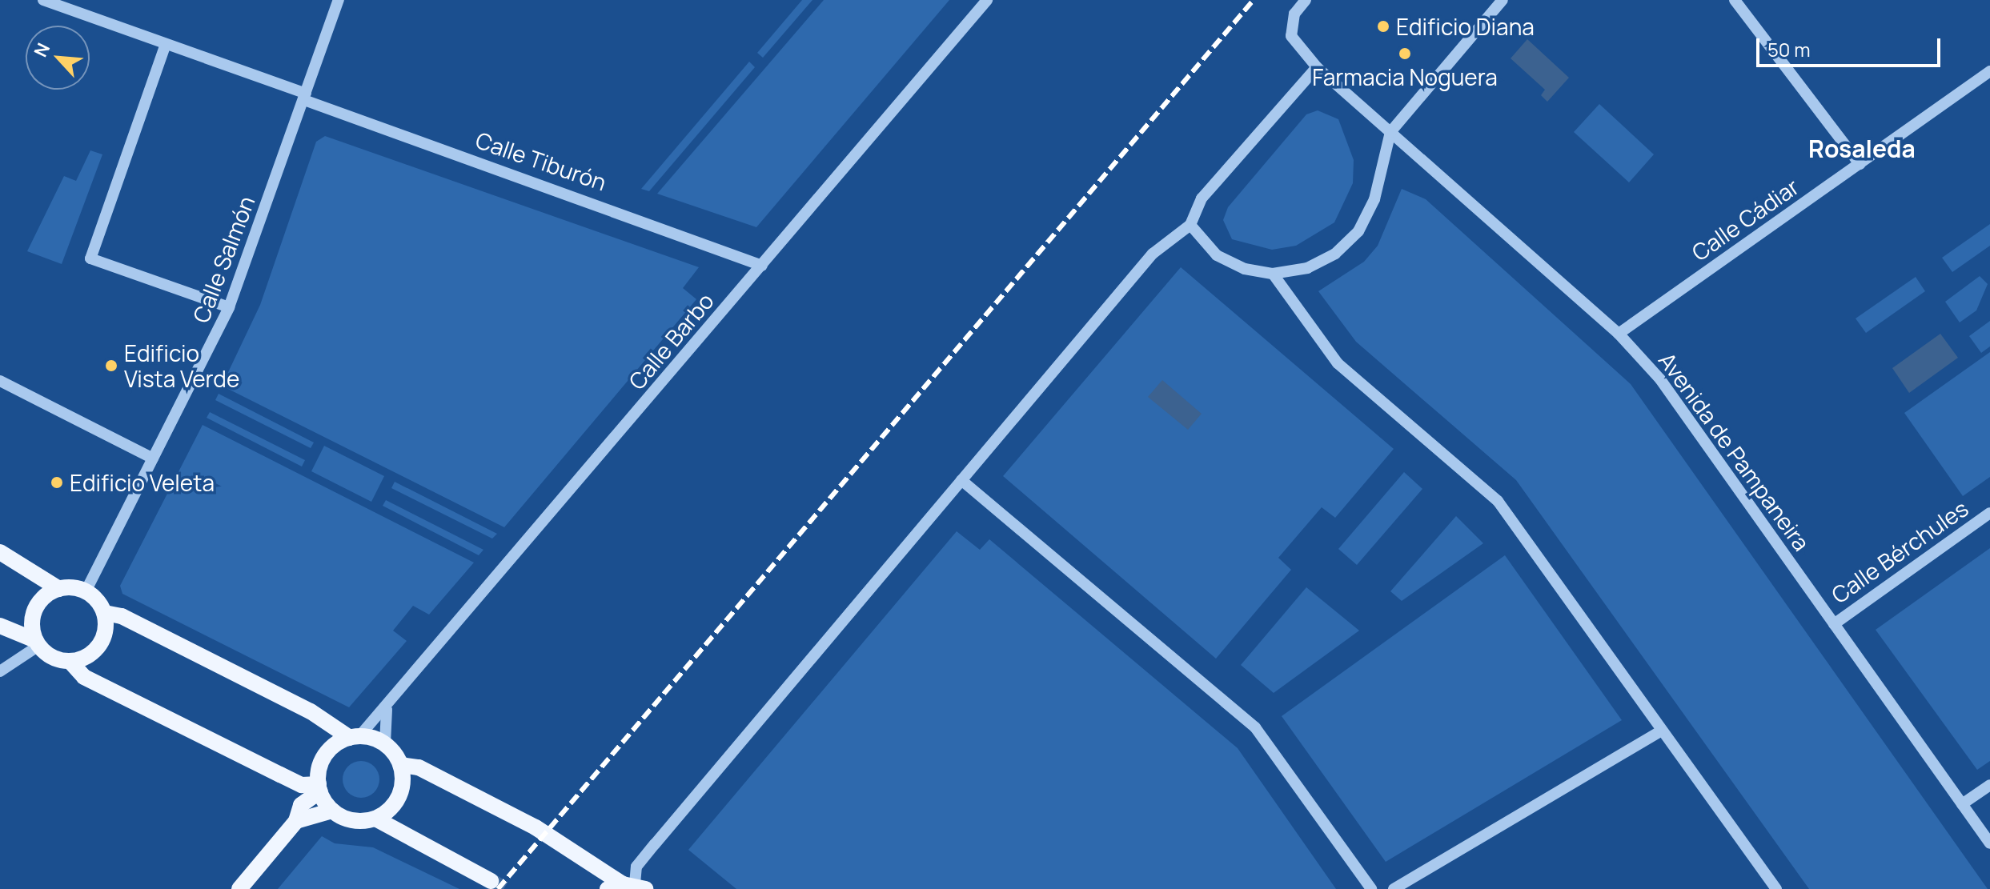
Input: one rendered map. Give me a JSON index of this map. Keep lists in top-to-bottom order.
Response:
{
  "streets": {
    "street": [
      "Calle Tiburón",
      "Calle Cádiar",
      "Calle Salmón",
      "Calle Barbo",
      "Avenida de Pampaneira",
      "Calle Bérchules"
    ]
  },
  "crossings": [
    ["Calle Tiburón", "Calle Salmón"],
    ["Calle Tiburón", "Calle Barbo"],
    ["Calle Cádiar", "Avenida de Pampaneira"],
    ["Avenida de Pampaneira", "Calle Bérchules"]
  ],
  "districts": ["Rosaleda"],
  "places": [
    "Edificio Diana",
    "Farmacia Noguera",
    "Edificio Vista Verde",
    "Edificio Veleta"
  ],
  "scale_bar": "50 m",
  "north": "top left"
}
